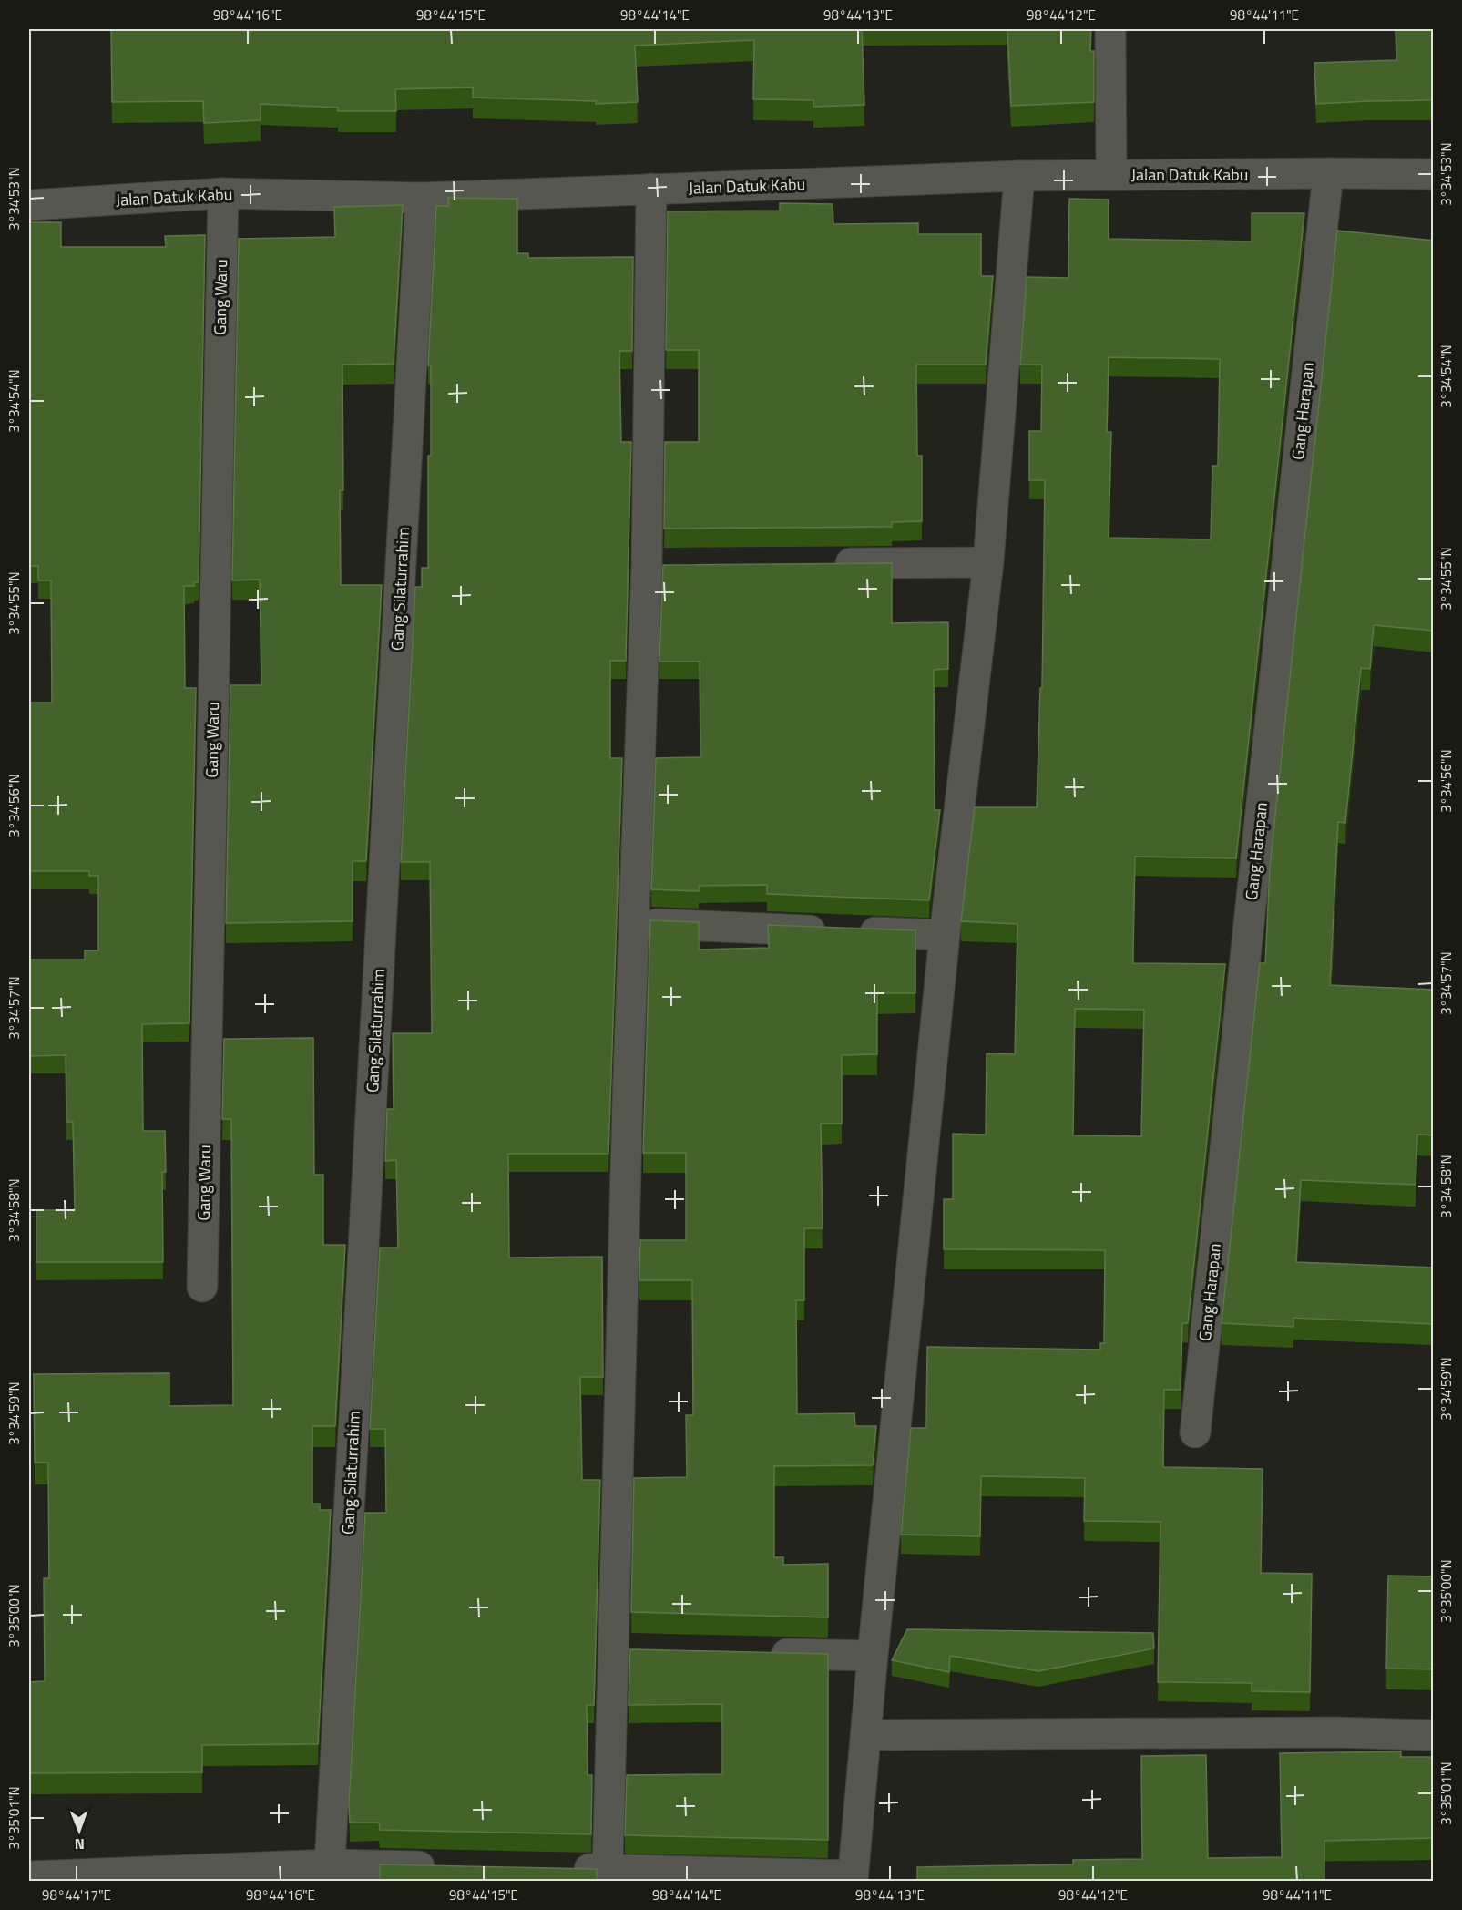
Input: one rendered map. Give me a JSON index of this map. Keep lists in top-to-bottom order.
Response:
{
  "streets": {
    "street": [
      "Jalan Datuk Kabu",
      "Gang Waru",
      "Gang Harapan",
      "Gang Silaturrahim"
    ]
  },
  "crossings": [
    ["Jalan Datuk Kabu", "Gang Waru"],
    ["Jalan Datuk Kabu", "Gang Harapan"],
    ["Jalan Datuk Kabu", "Gang Silaturrahim"]
  ],
  "north": "bottom",
  "coordinates": [
    "98°44'16\"E",
    "98°44'15\"E",
    "98°44'14\"E",
    "98°44'13\"E",
    "98°44'12\"E",
    "98°44'11\"E",
    "3°34'53\"N",
    "3°34'54\"N",
    "3°34'55\"N",
    "3°34'56\"N",
    "3°34'57\"N",
    "3°34'58\"N",
    "3°34'59\"N",
    "3°35'00\"N",
    "3°35'01\"N",
    "98°44'17\"E"
  ]
}
